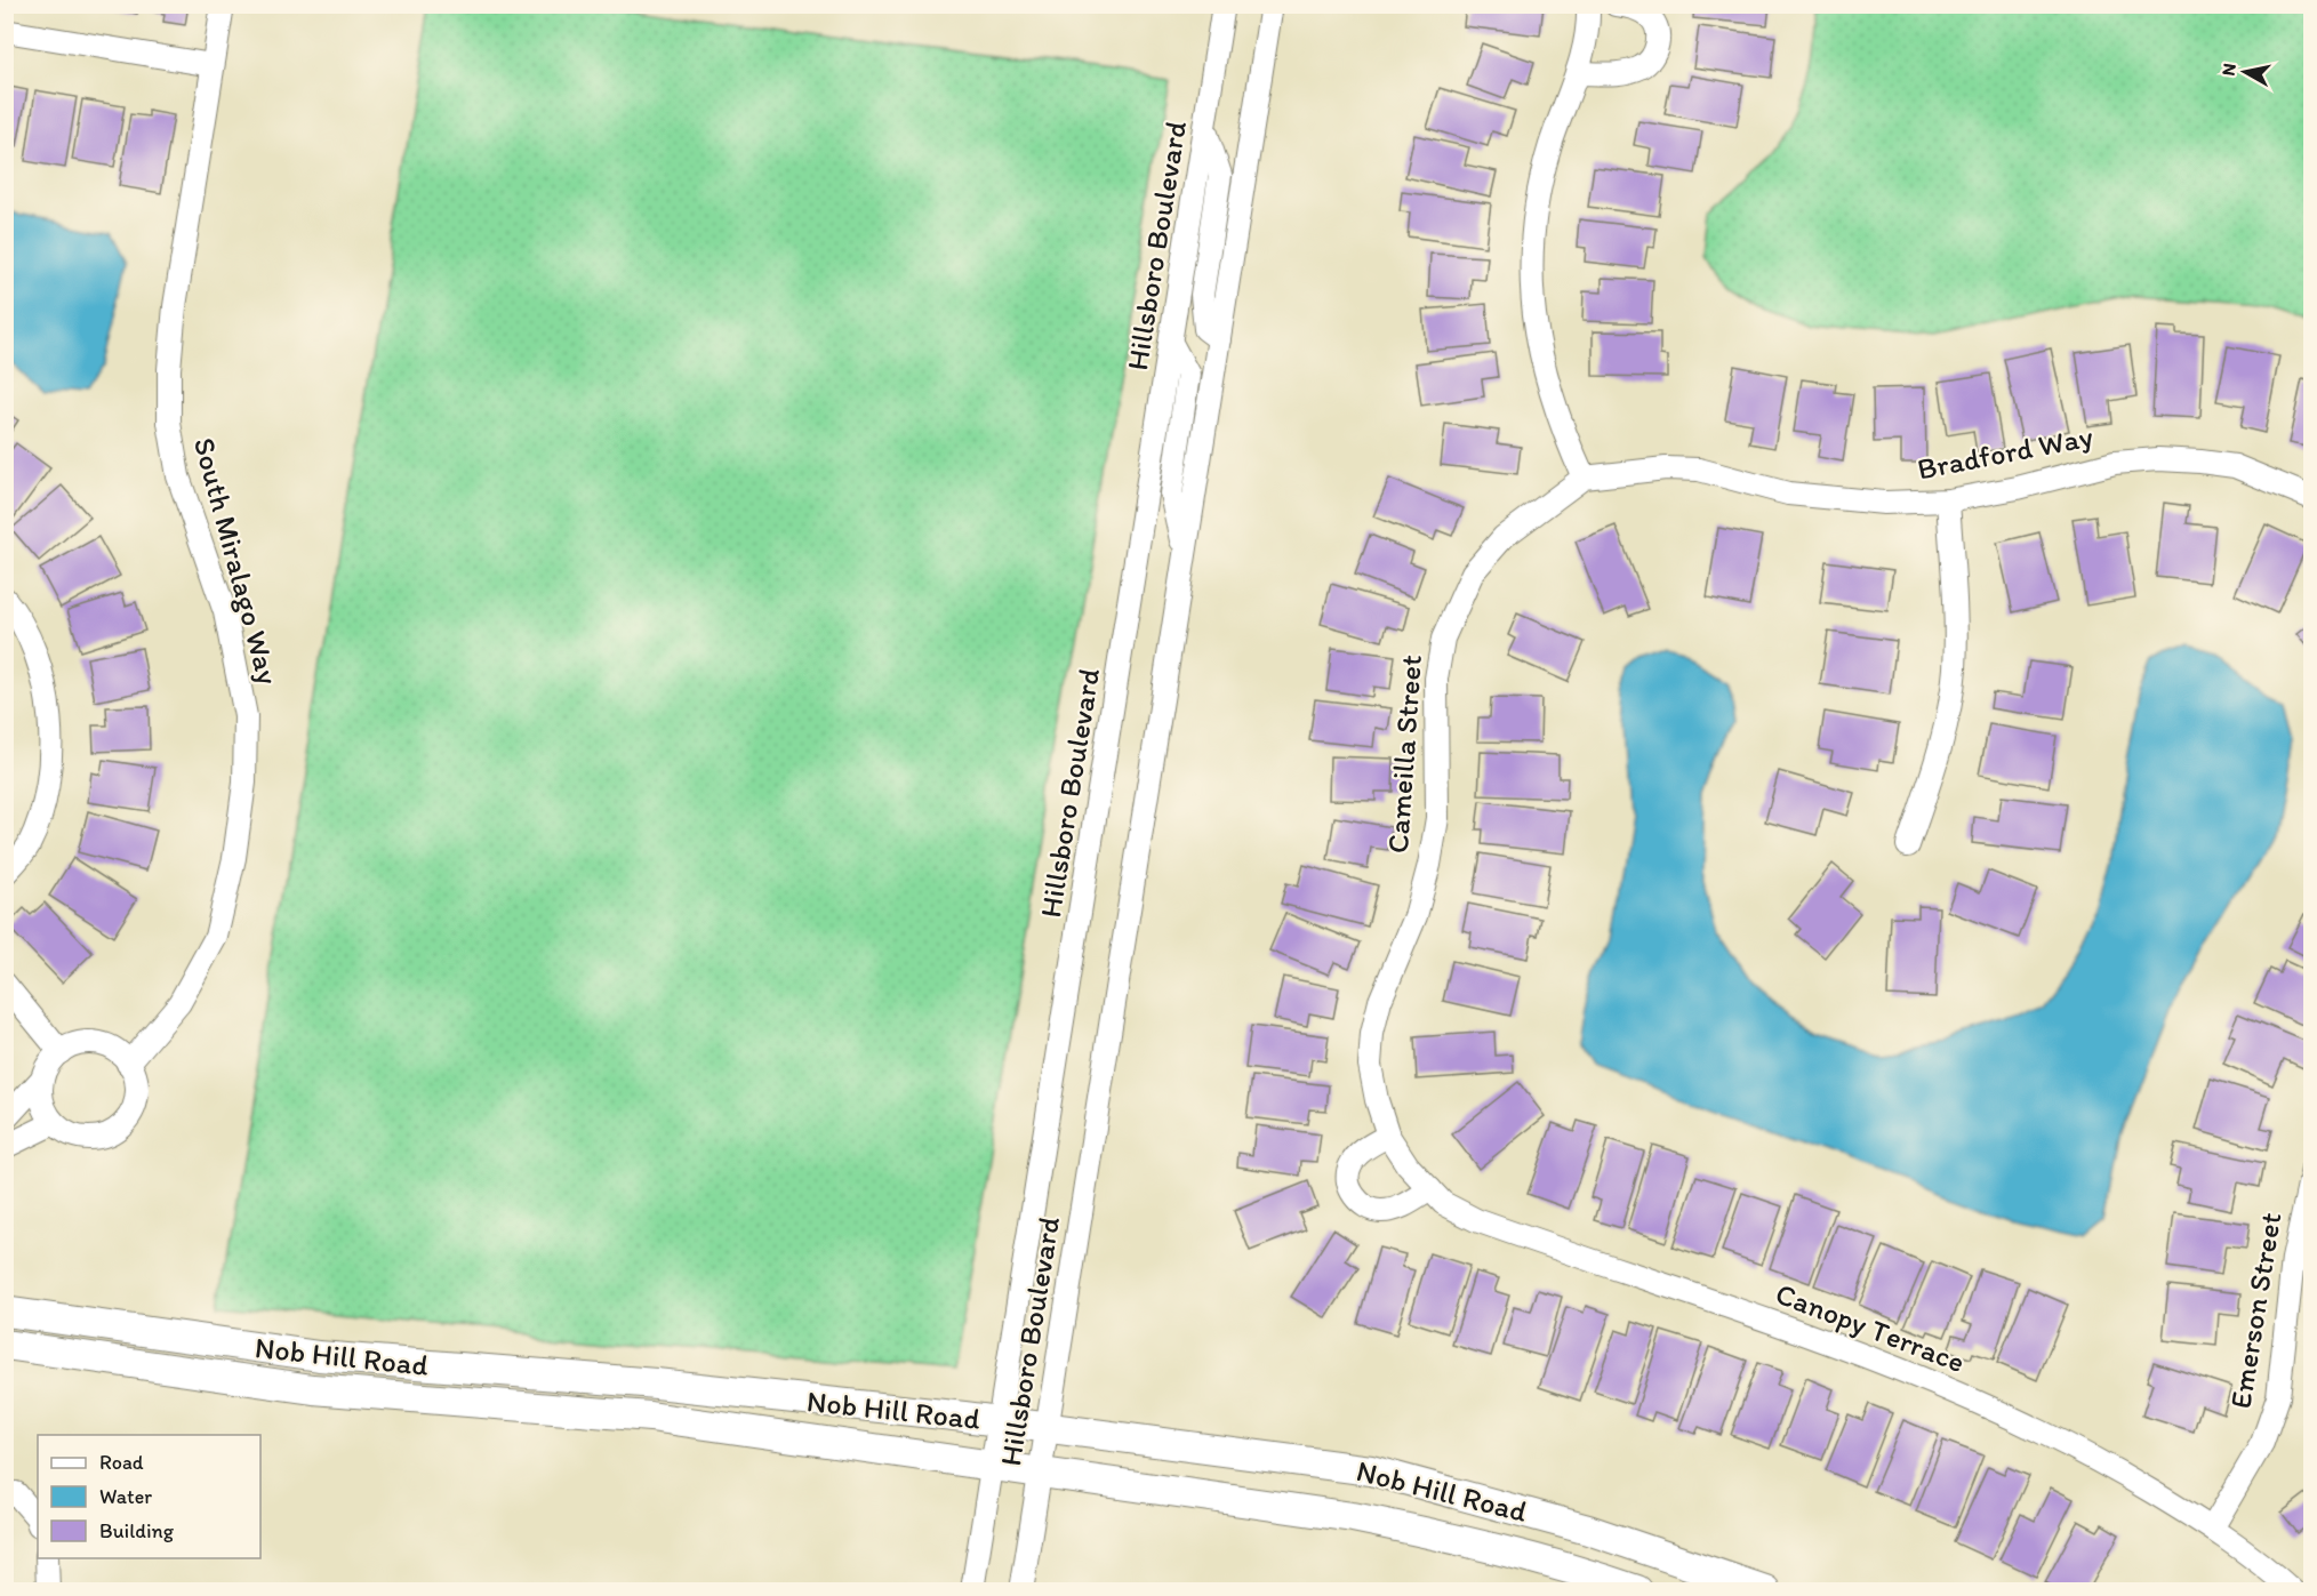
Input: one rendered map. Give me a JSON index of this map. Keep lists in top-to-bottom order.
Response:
{
  "streets": {
    "main road": ["Nob Hill Road"],
    "street": [
      "Hillsboro Boulevard",
      "Bradford Way",
      "South Miralago Way",
      "Cameilla Street",
      "Emerson Street",
      "Canopy Terrace"
    ]
  },
  "crossings": [
    ["Hillsboro Boulevard", "Nob Hill Road"],
    ["Bradford Way", "Cameilla Street"],
    ["Cameilla Street", "Canopy Terrace"],
    ["Emerson Street", "Canopy Terrace"]
  ],
  "legend": ["Road", "Water", "Building"],
  "north": "left"
}
